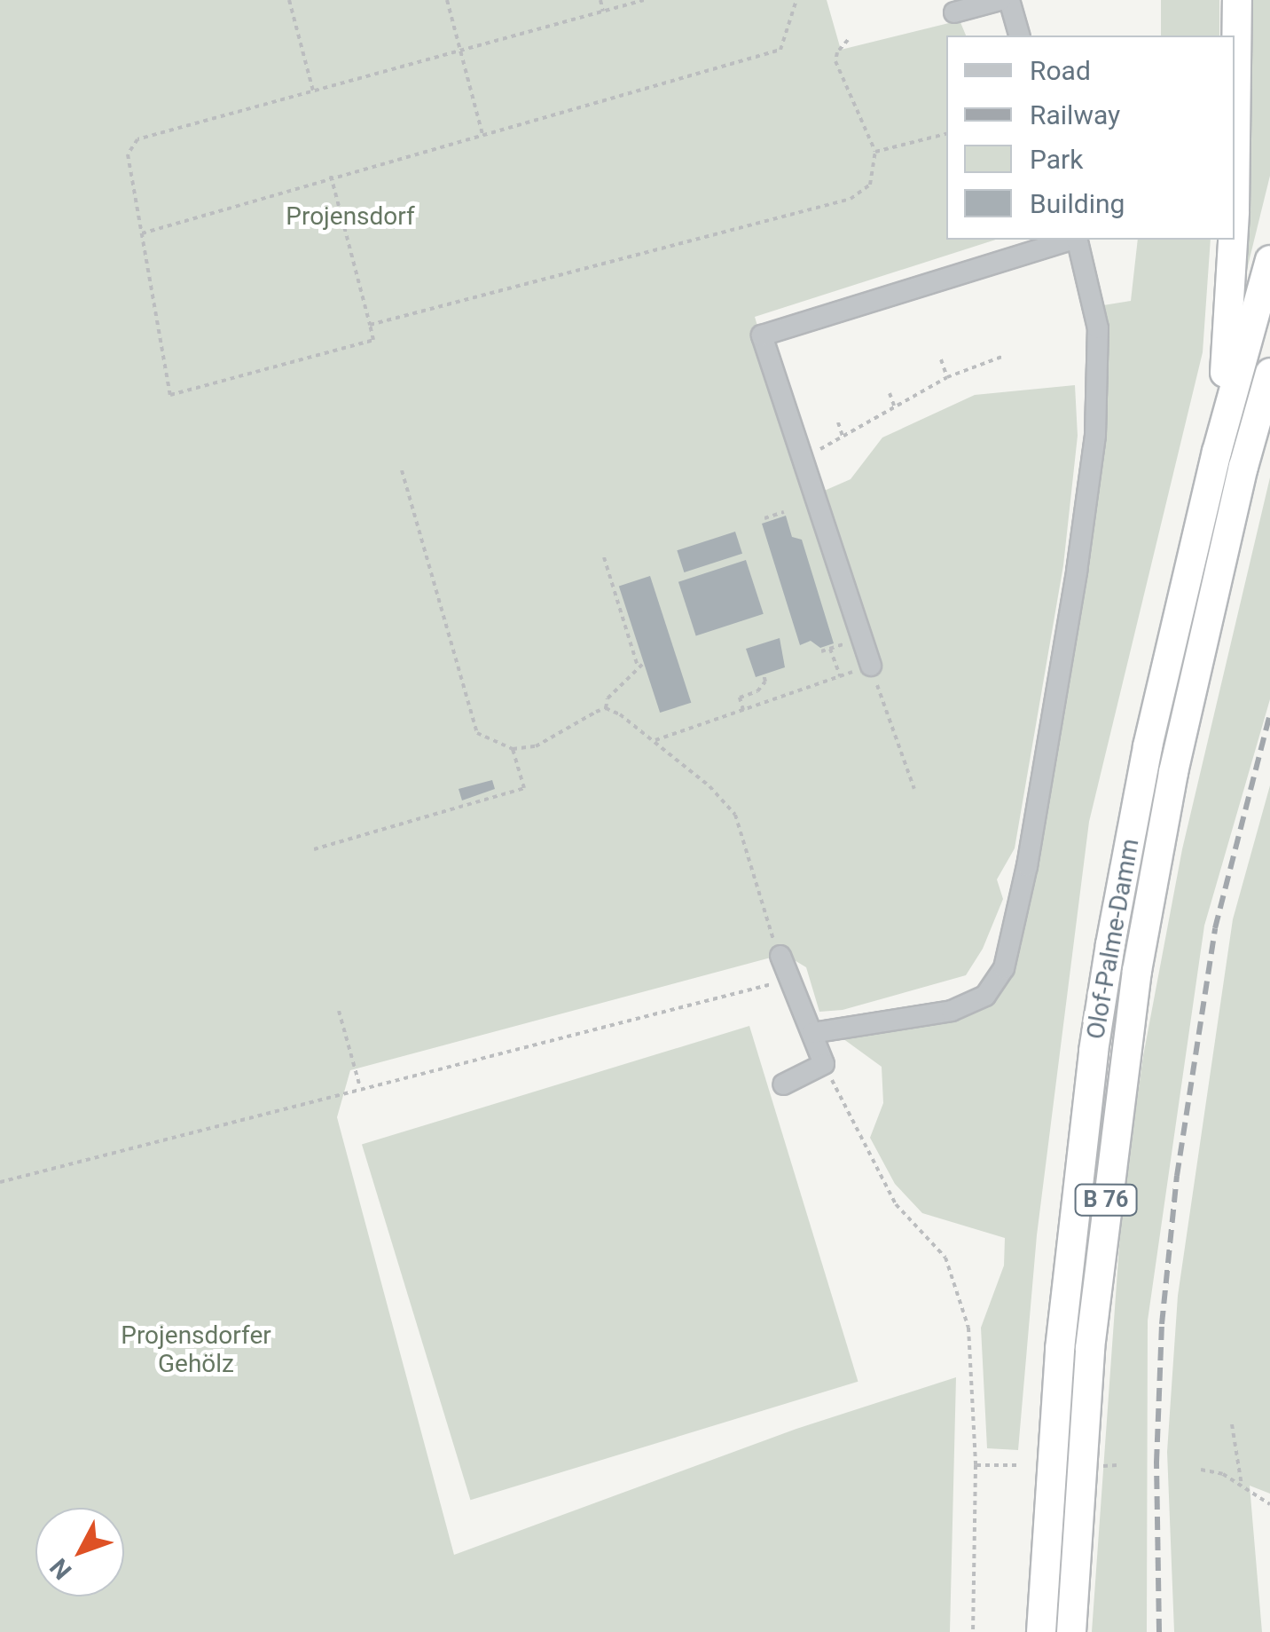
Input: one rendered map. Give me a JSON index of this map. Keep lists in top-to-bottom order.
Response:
{
  "streets": {
    "highway": ["Olof-Palme-Damm", "B 76"]
  },
  "parks": ["Projensdorf", "Projensdorfer Gehölz"],
  "legend": [
    "Road",
    "Railway",
    "Park",
    "Building"
  ],
  "north": "bottom left"
}
